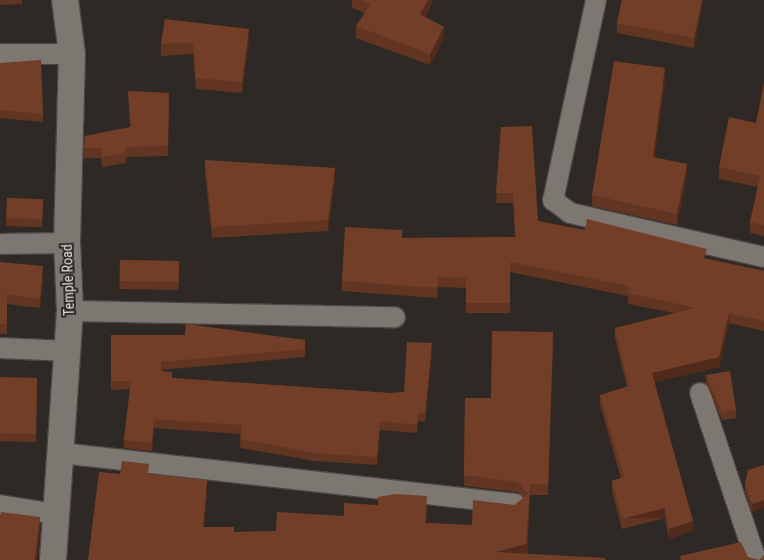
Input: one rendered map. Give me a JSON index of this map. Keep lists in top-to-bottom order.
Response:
{
  "streets": {
    "street": ["Temple Road"]
  }
}
